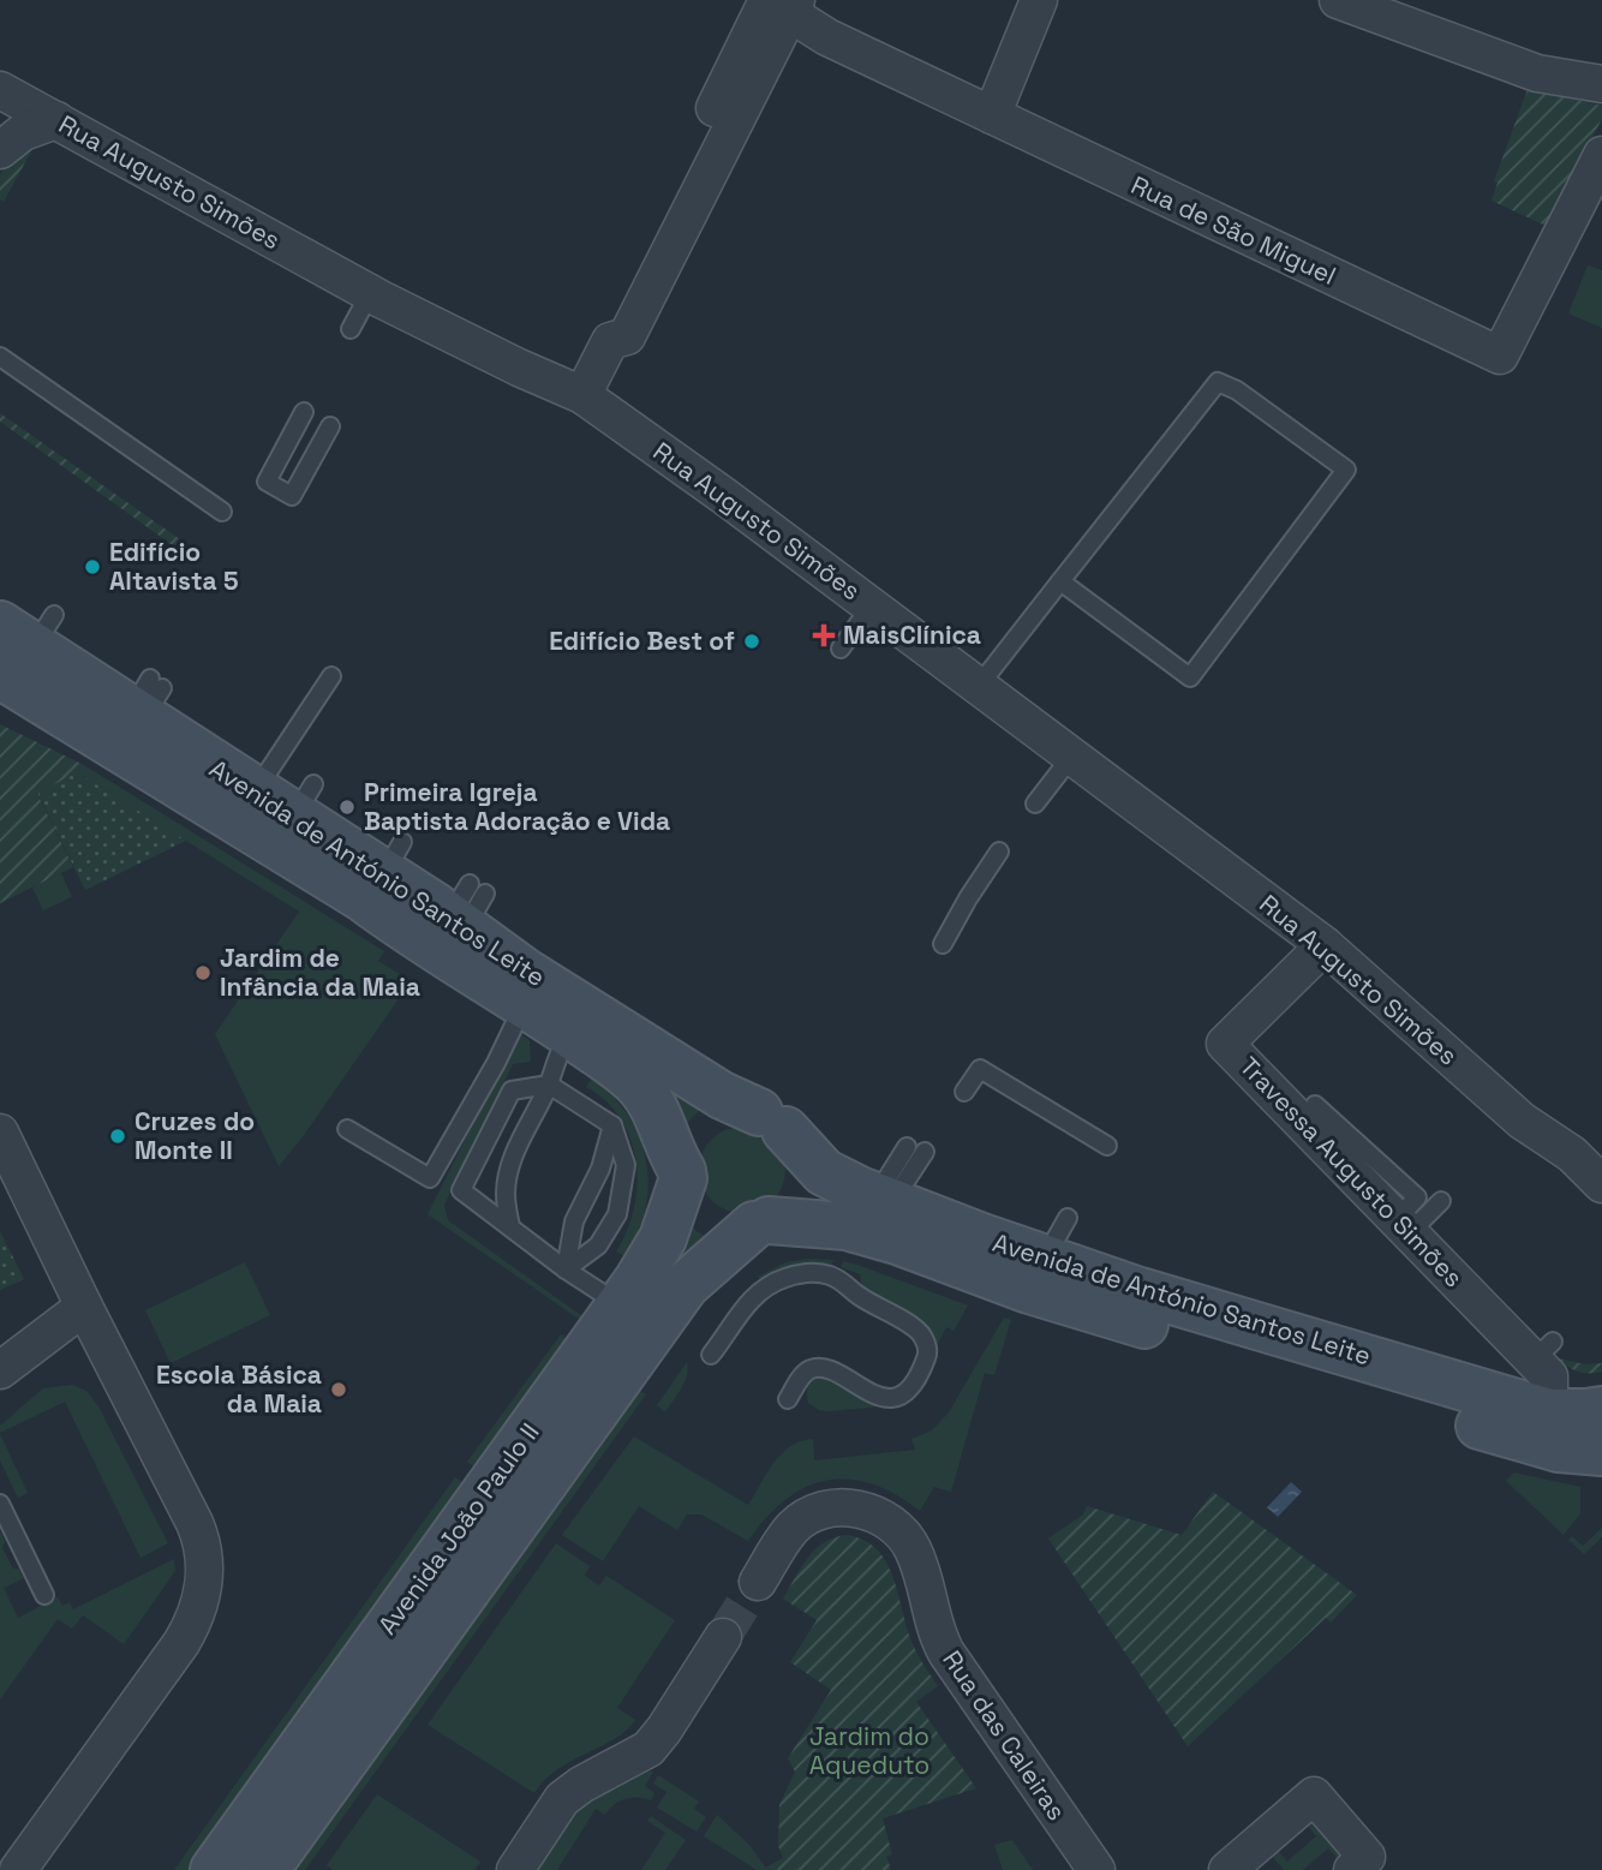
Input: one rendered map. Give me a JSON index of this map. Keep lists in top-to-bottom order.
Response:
{
  "streets": {
    "main road": ["Avenida de António Santos Leite", "Avenida João Paulo II"],
    "street": [
      "Rua Augusto Simões",
      "Rua de São Miguel",
      "Travessa Augusto Simões",
      "Rua das Caleiras"
    ]
  },
  "crossings": [
    ["Rua Augusto Simões", "Travessa Augusto Simões"],
    ["Avenida de António Santos Leite", "Travessa Augusto Simões"],
    ["Avenida de António Santos Leite", "Avenida João Paulo II"]
  ],
  "parks": ["Jardim do Aqueduto"],
  "places": {
    "other": [
      "Edifício Altavista 5",
      "Edifício Best of",
      "Primeira Igreja Baptista Adoração e Vida",
      "Jardim de Infância da Maia",
      "Cruzes do Monte II",
      "Escola Básica da Maia"
    ],
    "health": ["MaisClínica"]
  }
}
